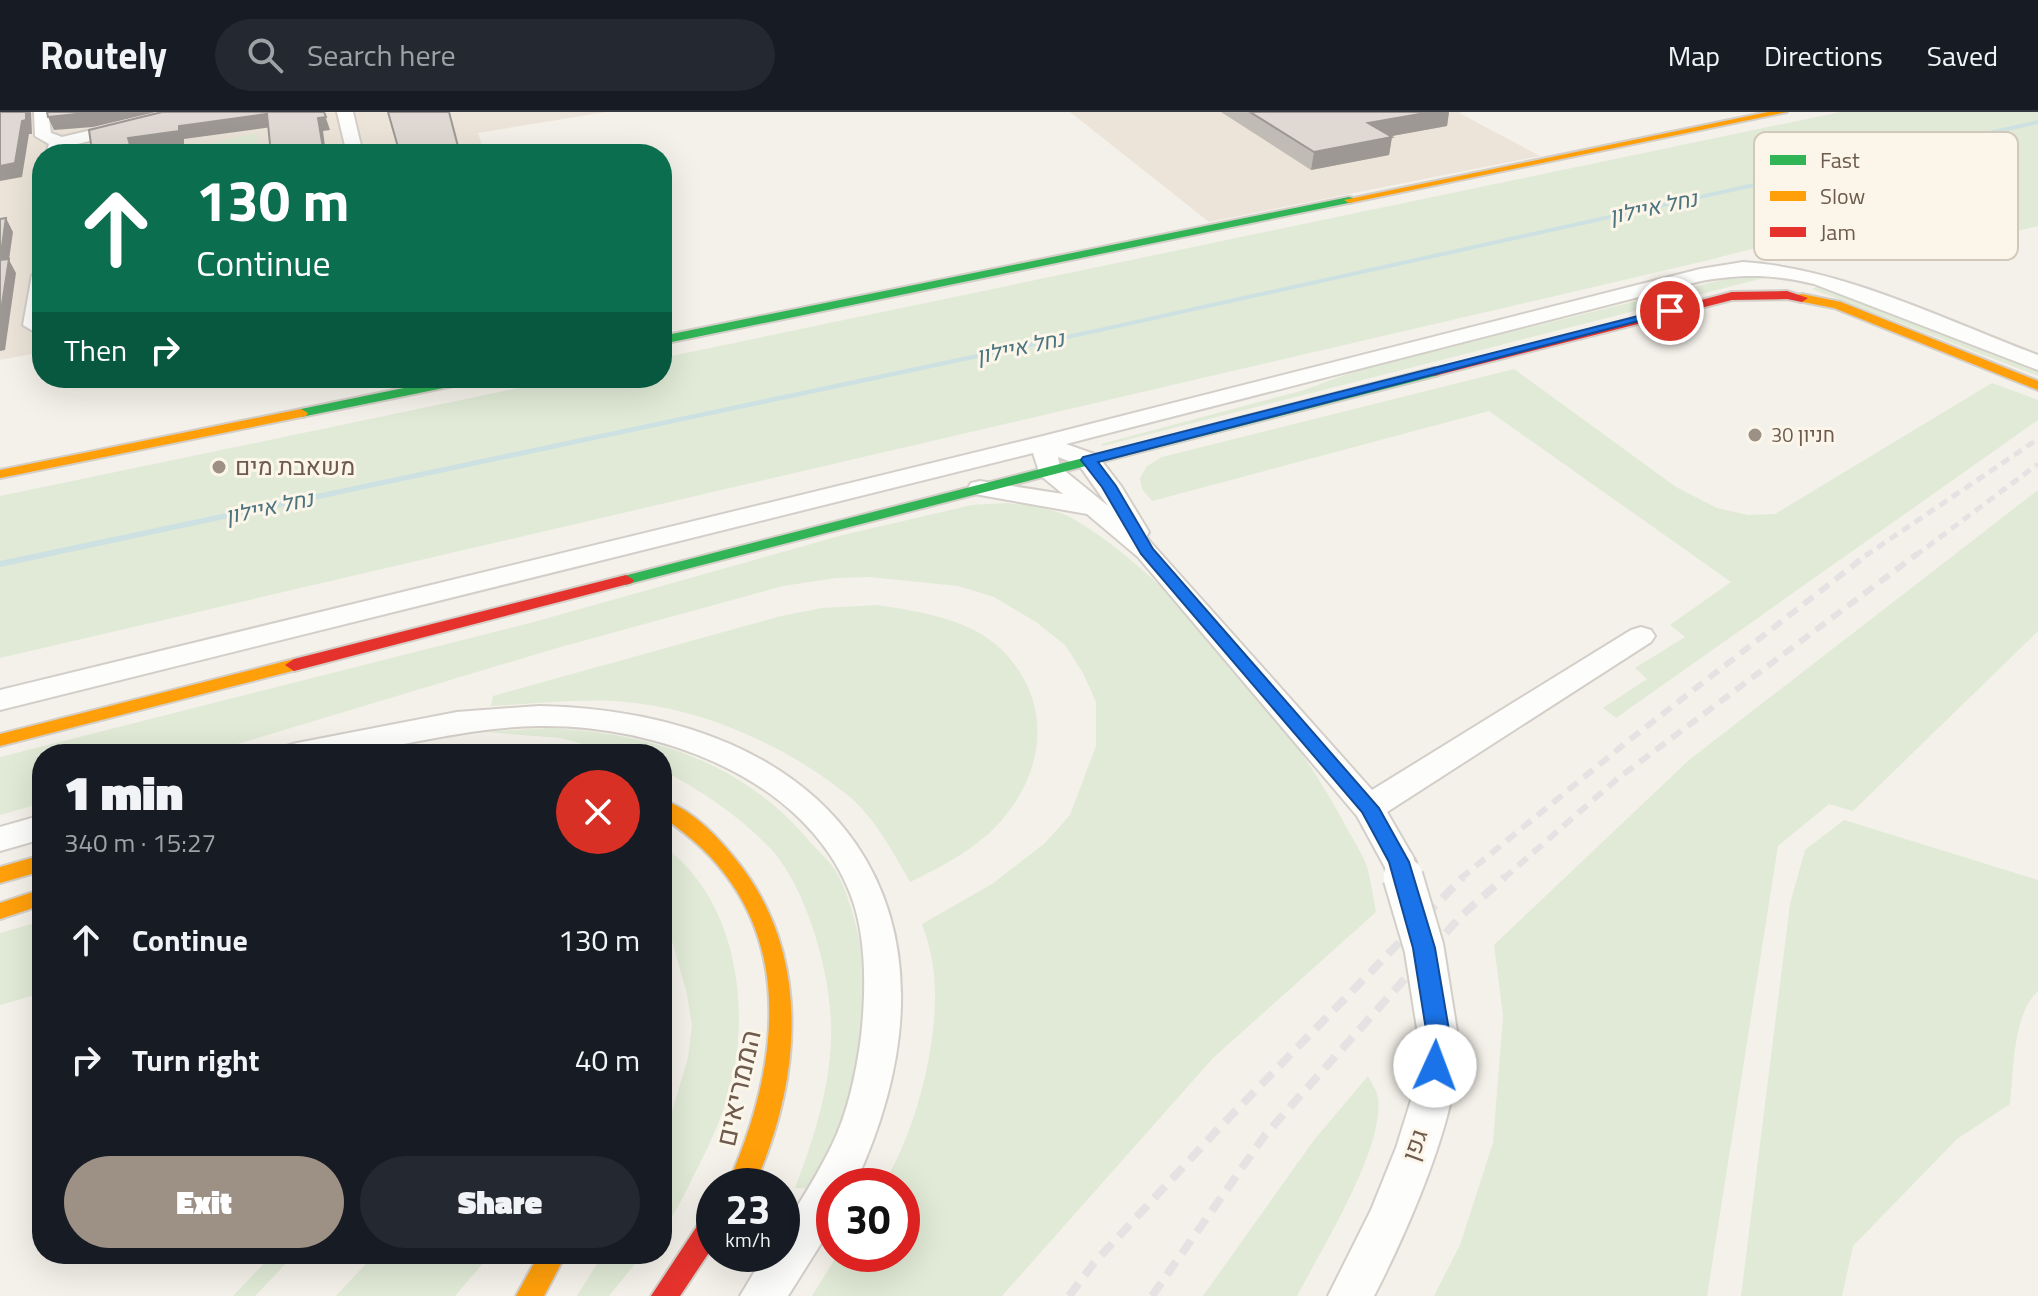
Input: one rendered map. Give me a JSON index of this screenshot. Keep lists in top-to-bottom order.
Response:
{
  "streets": {
    "street": ["הממריאים", "גפן"]
  },
  "water": ["נחל איילון"],
  "places": ["חניון 30", "משאבת מים"],
  "legend": ["Fast", "Slow", "Jam"],
  "page": {
    "header": "Routely",
    "search": "Search here",
    "nav": ["Map", "Directions", "Saved"],
    "turn": ["130 m", "Continue"],
    "then": "Then",
    "heading": ["1 min", "340 m · 15:27"],
    "list": [
      {
        "name": "Continue",
        "value": "130 m"
      },
      {
        "name": "Turn right",
        "value": "40 m"
      }
    ],
    "buttons": ["Exit", "Share"],
    "speed": "23 km/h",
    "limit": "30"
  }
}
